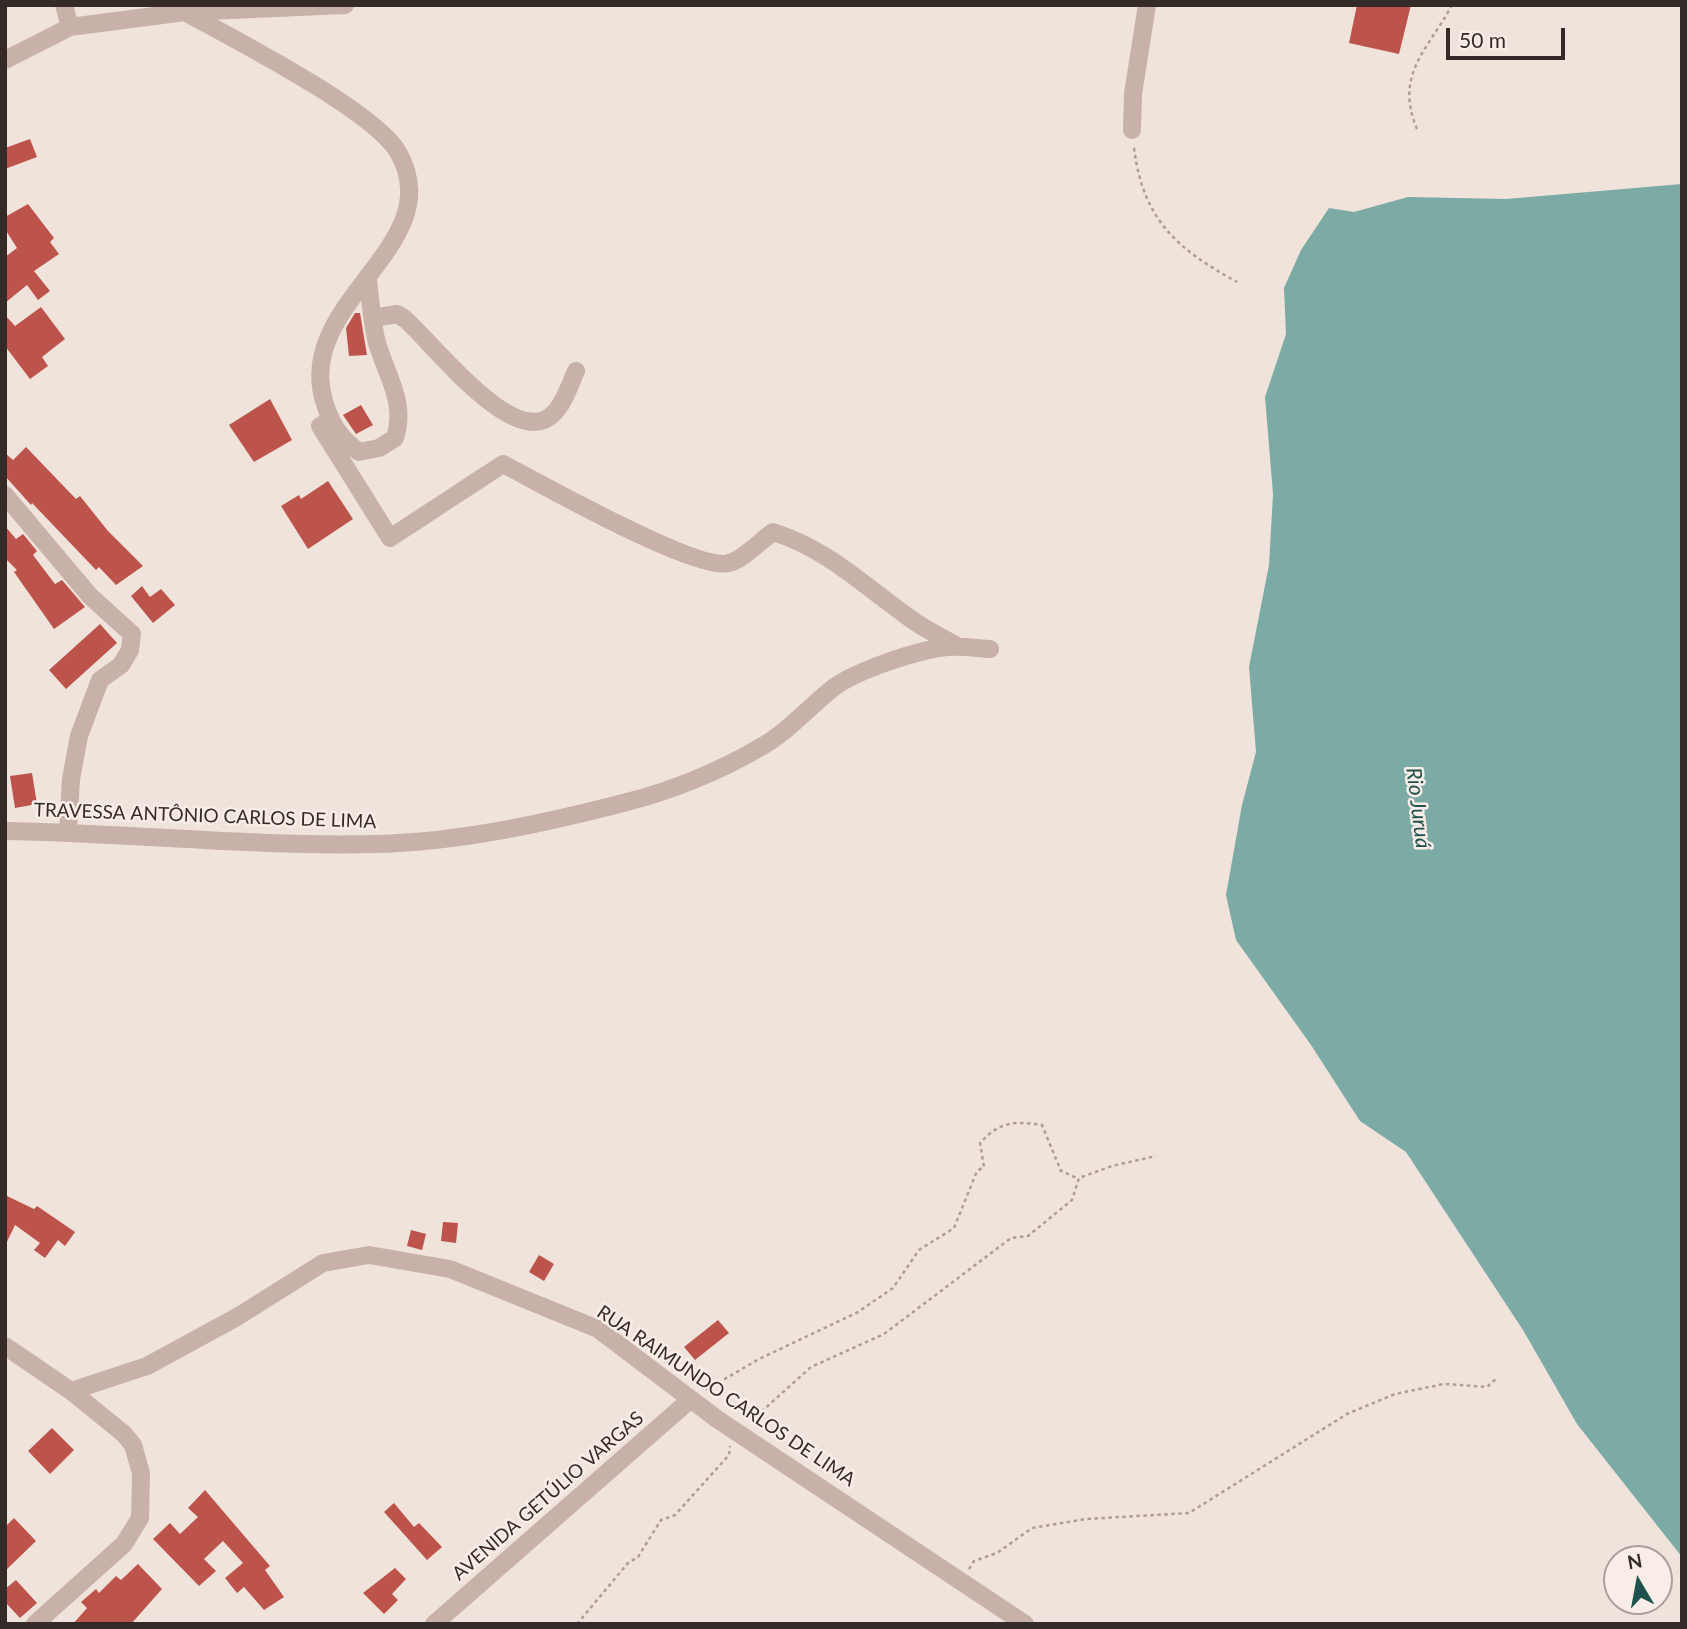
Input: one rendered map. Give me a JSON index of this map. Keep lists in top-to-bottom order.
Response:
{
  "streets": {
    "street": ["TRAVESSA ANTÔNIO CARLOS DE LIMA", "RUA RAIMUNDO CARLOS DE LIMA", "AVENIDA GETÚLIO VARGAS"]
  },
  "crossings": [
    ["RUA RAIMUNDO CARLOS DE LIMA", "AVENIDA GETÚLIO VARGAS"]
  ],
  "water": ["Rio Juruá"],
  "scale_bar": "50 m",
  "north": "top"
}
